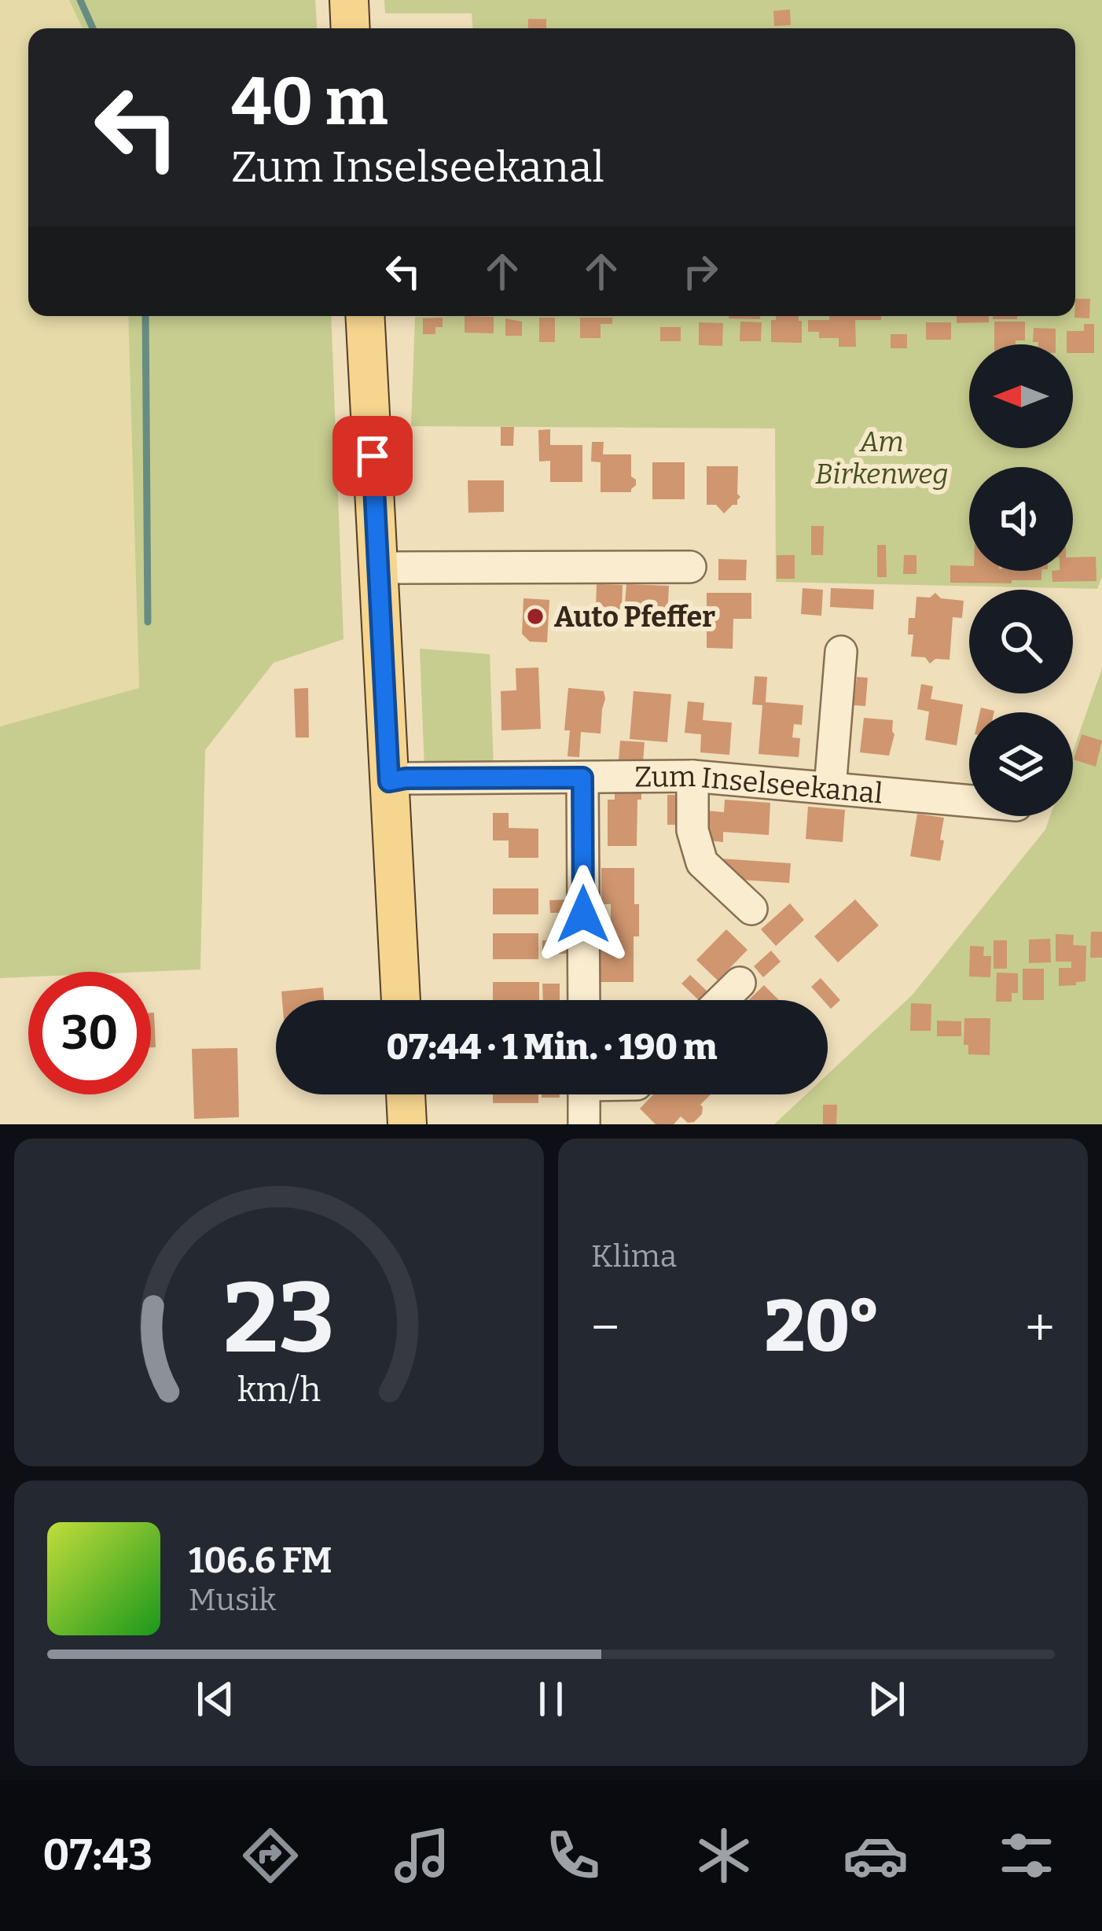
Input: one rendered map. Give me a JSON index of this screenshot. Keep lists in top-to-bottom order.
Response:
{
  "streets": {
    "street": ["Zum Inselseekanal"]
  },
  "parks": ["Am Birkenweg"],
  "places": ["Auto Pfeffer"],
  "north": "left",
  "page": {
    "turn": ["40 m", "Zum Inselseekanal"],
    "limit": "30",
    "trip": "07:44 · 1 Min. · 190 m",
    "tile": "Klima",
    "heat": ["−", "20°", "+"],
    "song": ["106.6 FM", "Musik"],
    "tabs": "07:43",
    "gauge": ["23", "km/h"]
  }
}
